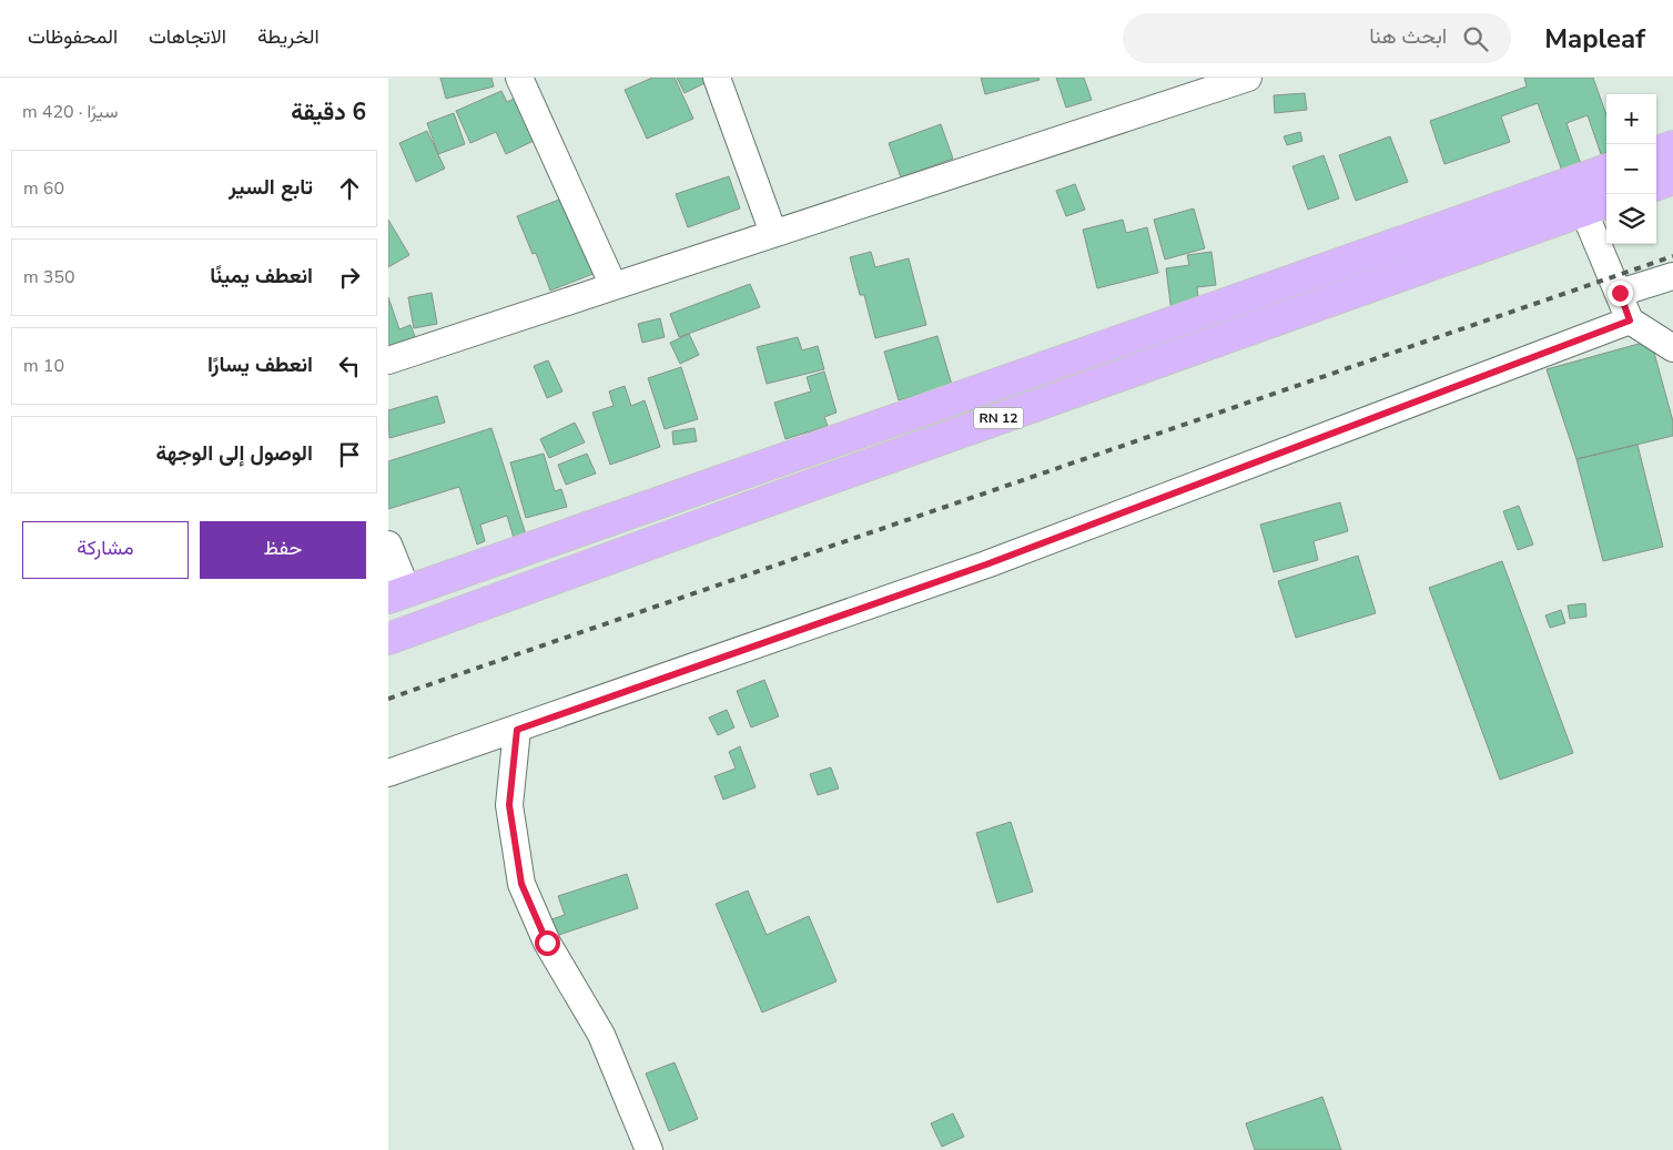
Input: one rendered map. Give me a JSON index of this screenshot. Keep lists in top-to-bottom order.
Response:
{
  "streets": {
    "highway": ["RN 12"]
  },
  "page": {
    "header": "Mapleaf",
    "search": "ابحث هنا",
    "nav": ["الخريطة", "الاتجاهات", "المحفوظات"],
    "heading": ["6 دقيقة", "سيرًا · 420 m"],
    "map_buttons": ["+", "−"],
    "list": [
      ["تابع السير", "60 m"],
      ["انعطف يمينًا", "350 m"],
      ["انعطف يسارًا", "10 m"],
      "الوصول إلى الوجهة"
    ],
    "buttons": ["حفظ", "مشاركة"]
  }
}
